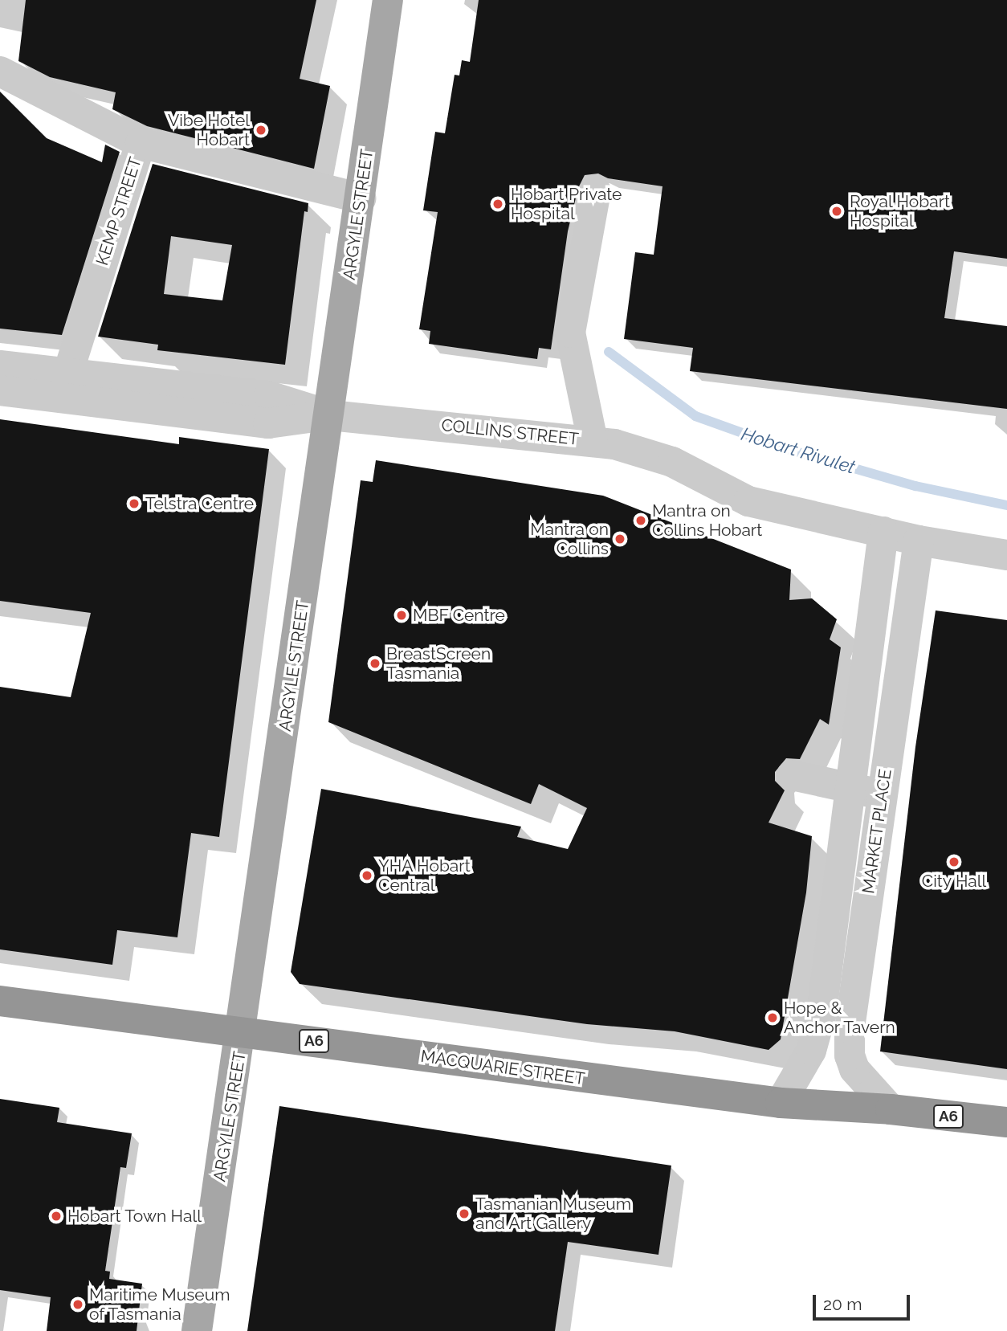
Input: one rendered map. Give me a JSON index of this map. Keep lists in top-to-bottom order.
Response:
{
  "streets": {
    "highway": ["A6", "MACQUARIE STREET"],
    "main road": ["ARGYLE STREET"],
    "street": ["KEMP STREET", "COLLINS STREET", "MARKET PLACE"]
  },
  "crossings": [
    ["KEMP STREET", "COLLINS STREET"],
    ["ARGYLE STREET", "COLLINS STREET"],
    ["ARGYLE STREET", "MACQUARIE STREET"],
    ["COLLINS STREET", "MARKET PLACE"],
    ["MARKET PLACE", "MACQUARIE STREET"]
  ],
  "water": ["Hobart Rivulet"],
  "places": [
    "Vibe Hotel Hobart",
    "Hobart Private Hospital",
    "Royal Hobart Hospital",
    "Telstra Centre",
    "Mantra on Collins Hobart",
    "Mantra on Collins",
    "MBF Centre",
    "BreastScreen Tasmania",
    "City Hall",
    "YHA Hobart Central",
    "Hope & Anchor Tavern",
    "Tasmanian Museum and Art Gallery",
    "Hobart Town Hall",
    "Maritime Museum of Tasmania"
  ],
  "scale_bar": "20 m"
}
